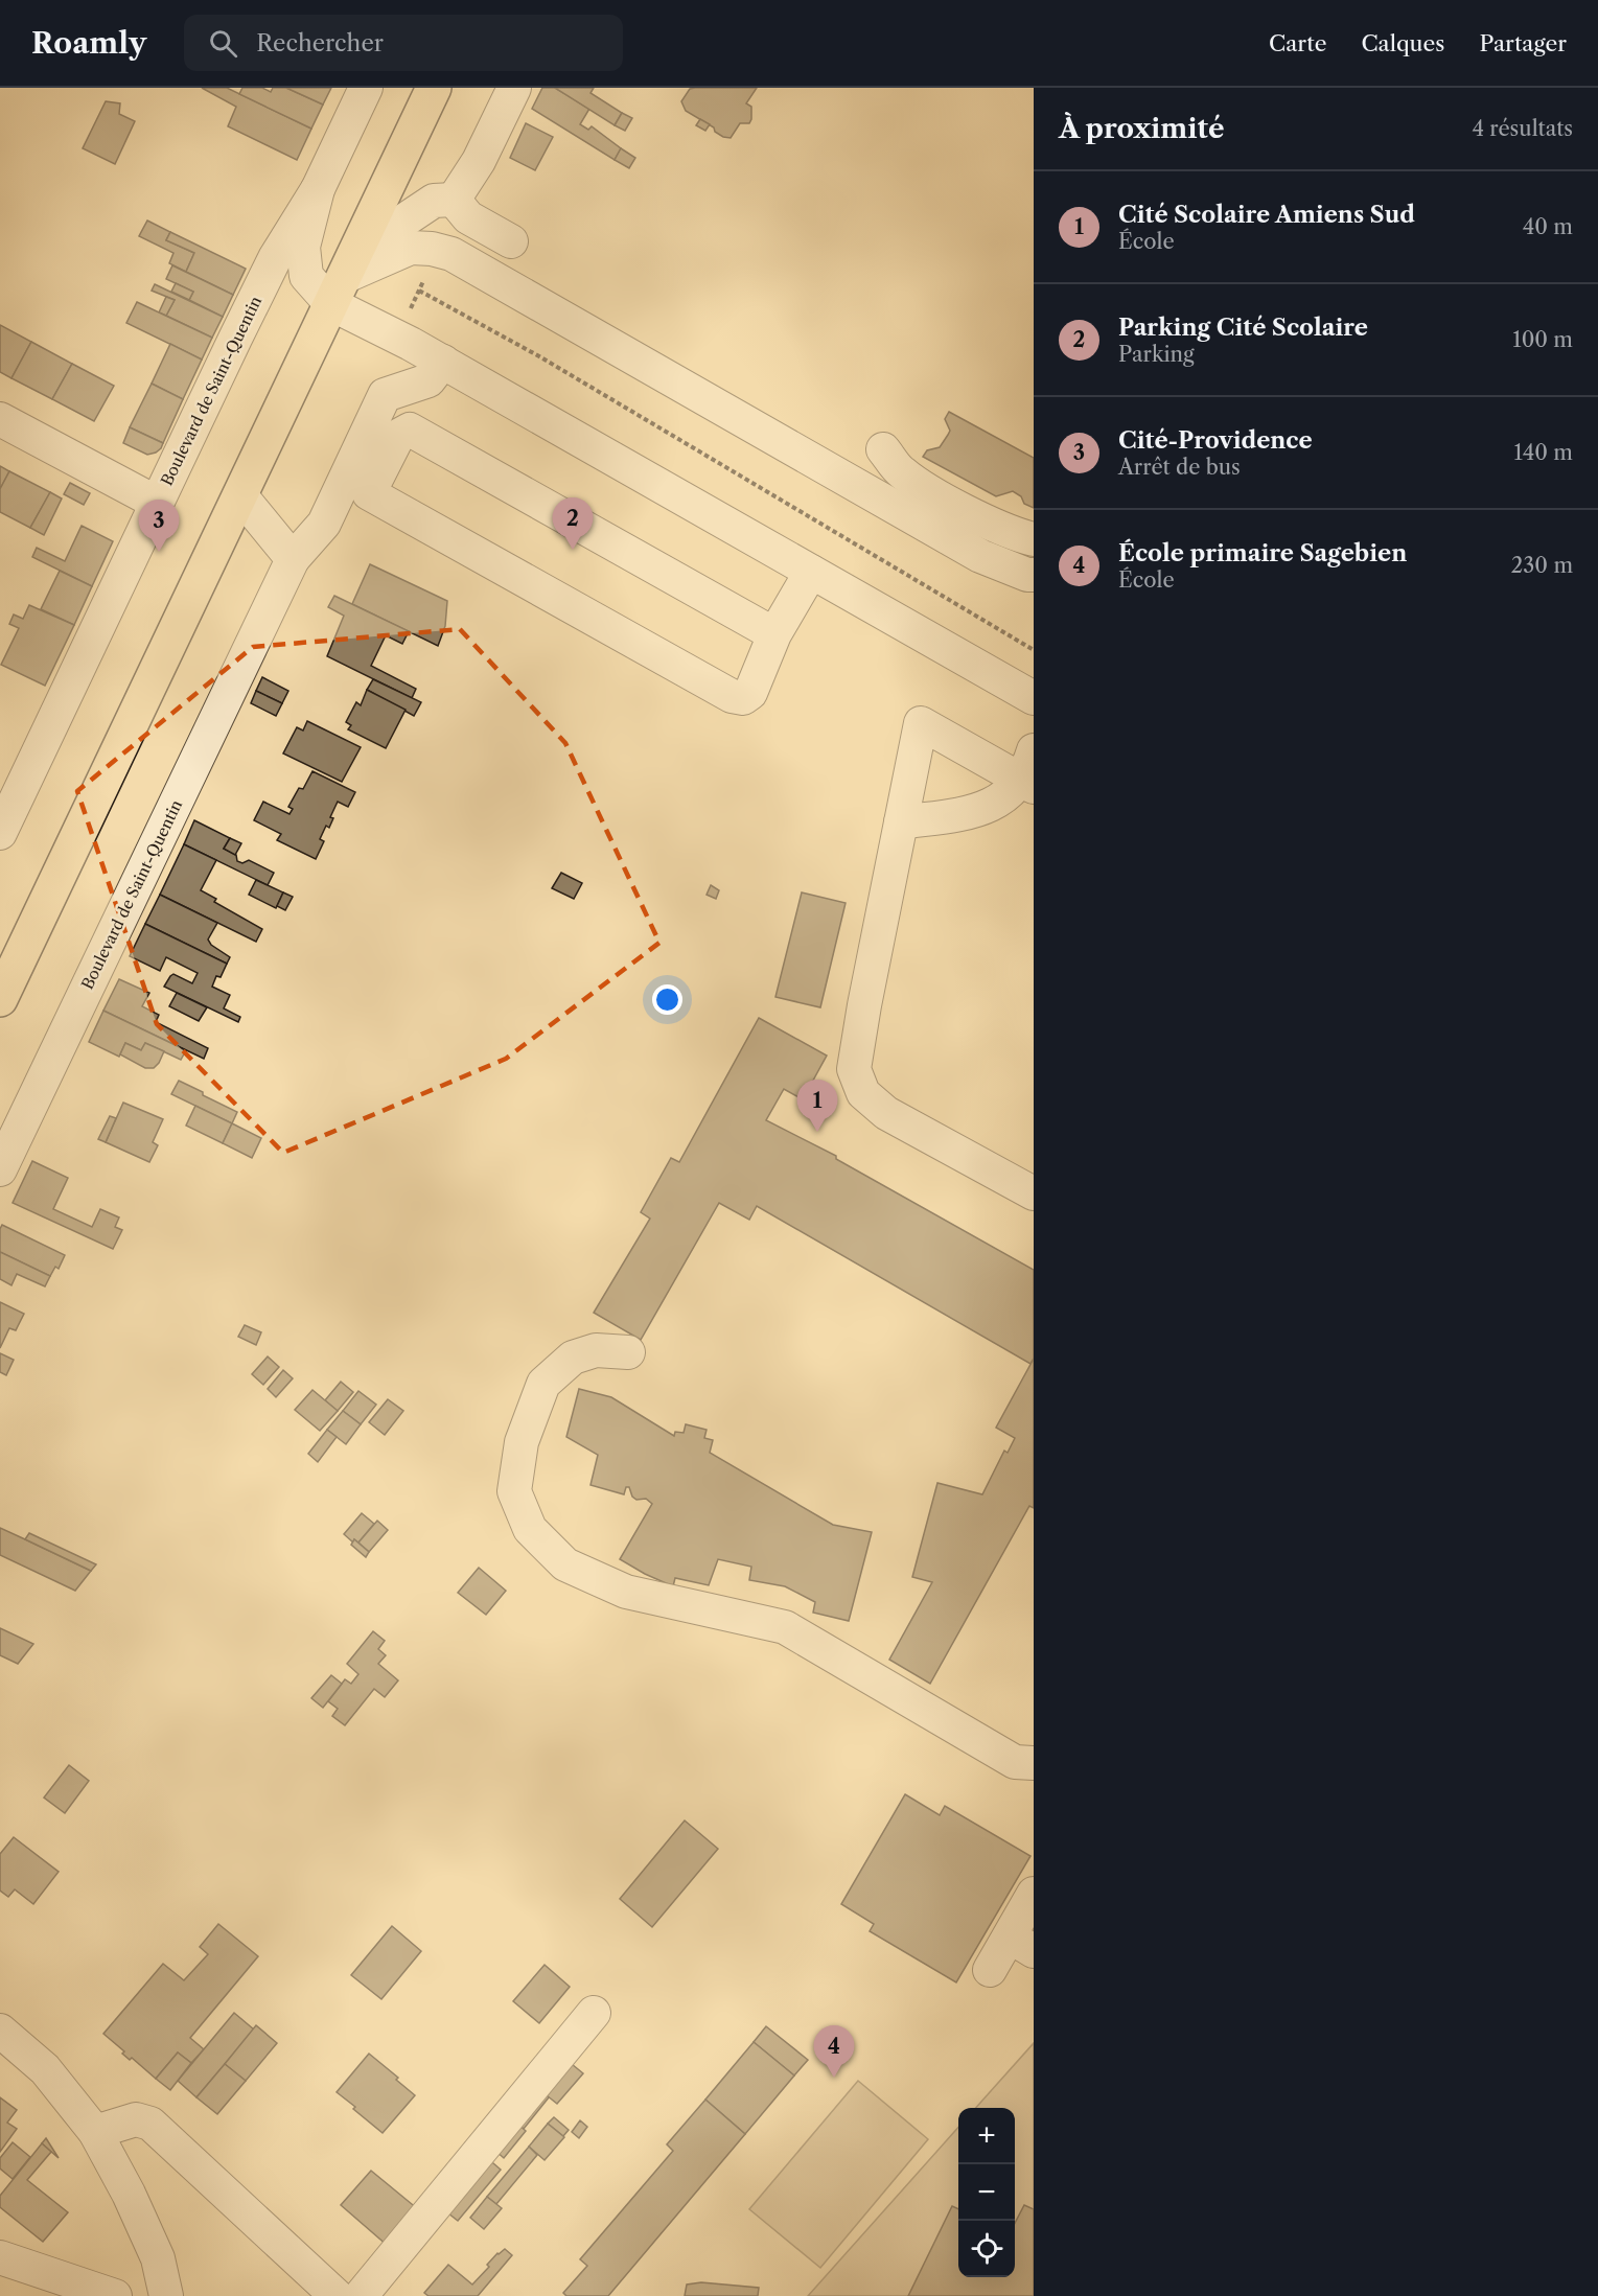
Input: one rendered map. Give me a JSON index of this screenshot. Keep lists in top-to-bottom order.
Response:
{
  "streets": {
    "street": ["Boulevard de Saint-Quentin"]
  },
  "page": {
    "header": "Roamly",
    "search": "Rechercher",
    "nav": ["Carte", "Calques", "Partager"],
    "heading": ["À proximité", "4 résultats"],
    "list": [
      {
        "mark": "1",
        "name": "Cité Scolaire Amiens Sud",
        "note": "École",
        "value": "40 m"
      },
      {
        "mark": "2",
        "name": "Parking Cité Scolaire",
        "note": "Parking",
        "value": "100 m"
      },
      {
        "mark": "3",
        "name": "Cité-Providence",
        "note": "Arrêt de bus",
        "value": "140 m"
      },
      {
        "mark": "4",
        "name": "École primaire Sagebien",
        "note": "École",
        "value": "230 m"
      }
    ],
    "pins": [
      "2",
      "3",
      "1",
      "4"
    ],
    "map_buttons": ["+", "−"]
  }
}
